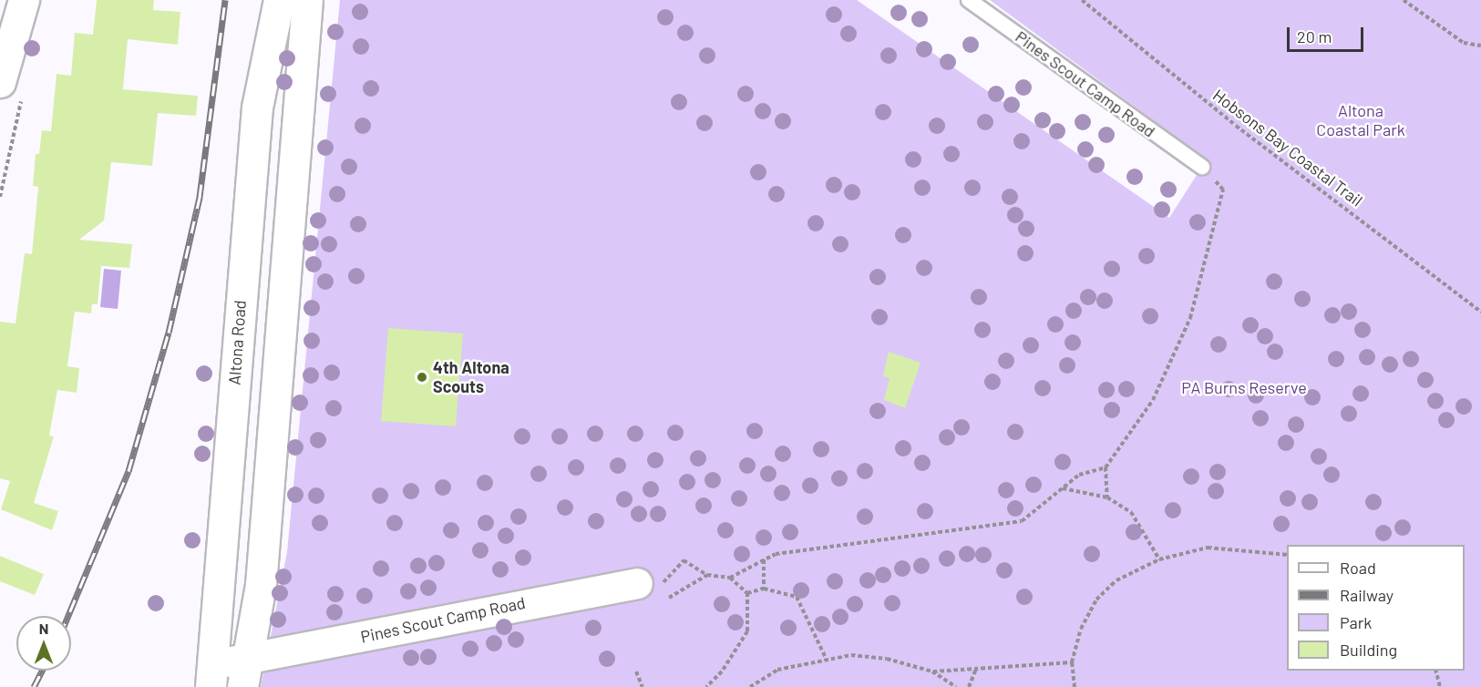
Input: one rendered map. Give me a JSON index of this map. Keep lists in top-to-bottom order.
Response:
{
  "streets": {
    "street": ["Pines Scout Camp Road", "Altona Road"],
    "path": ["Hobsons Bay Coastal Trail"]
  },
  "crossings": [
    ["Pines Scout Camp Road", "Altona Road"]
  ],
  "parks": ["Altona Coastal Park", "PA Burns Reserve"],
  "places": ["4th Altona Scouts"],
  "legend": [
    "Road",
    "Railway",
    "Park",
    "Building"
  ],
  "scale_bar": "20 m",
  "north": "top"
}
